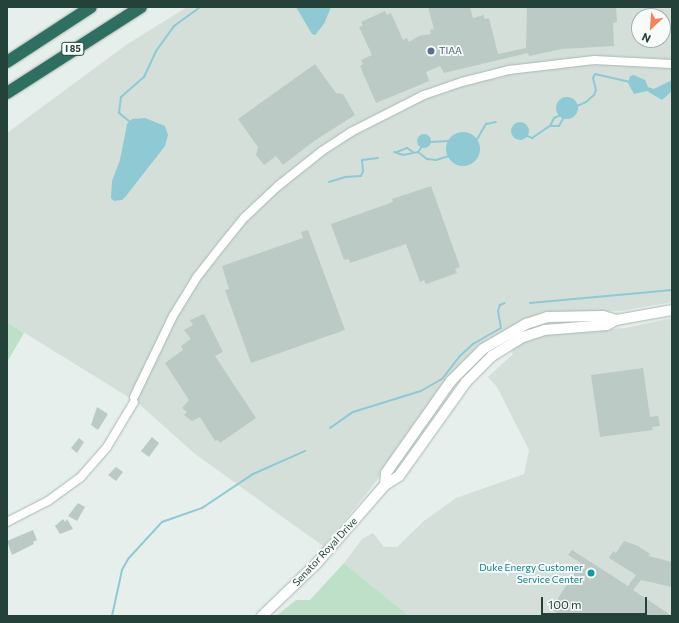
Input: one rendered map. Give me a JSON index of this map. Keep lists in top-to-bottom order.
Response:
{
  "streets": {
    "highway": ["I 85"],
    "street": ["Senator Royal Drive"]
  },
  "places": ["TIAA", "Duke Energy Customer Service Center"],
  "scale_bar": "100 m",
  "north": "bottom left"
}
